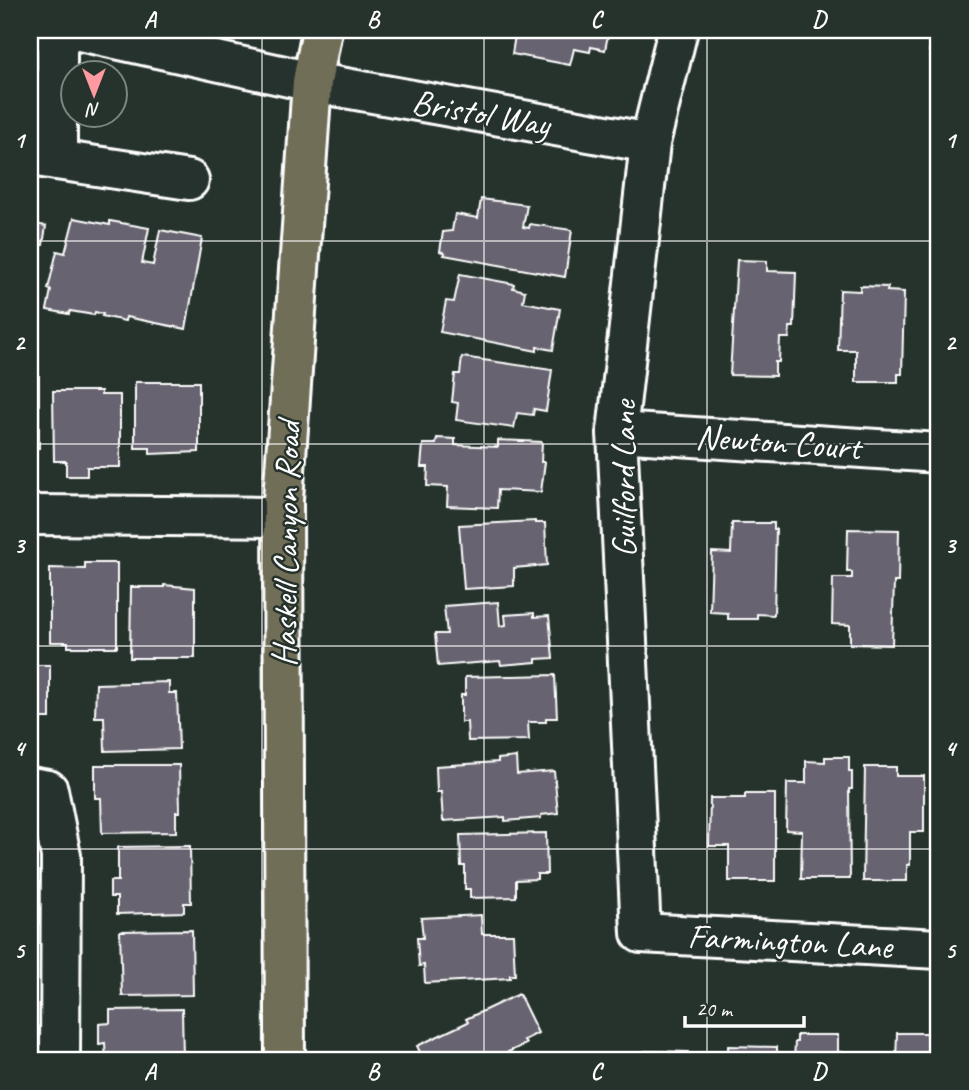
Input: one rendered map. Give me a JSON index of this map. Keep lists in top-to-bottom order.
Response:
{
  "streets": {
    "main road": ["Haskell Canyon Road"],
    "street": [
      "Bristol Way",
      "Newton Court",
      "Guilford Lane",
      "Farmington Lane"
    ]
  },
  "crossings": [
    ["Bristol Way", "Guilford Lane"],
    ["Bristol Way", "Haskell Canyon Road"],
    ["Newton Court", "Guilford Lane"],
    ["Guilford Lane", "Farmington Lane"]
  ],
  "scale_bar": "20 m",
  "north": "bottom",
  "grid": {
    "columns": [
      "A",
      "B",
      "C",
      "D"
    ],
    "rows": [
      "1",
      "2",
      "3",
      "4",
      "5"
    ]
  }
}
